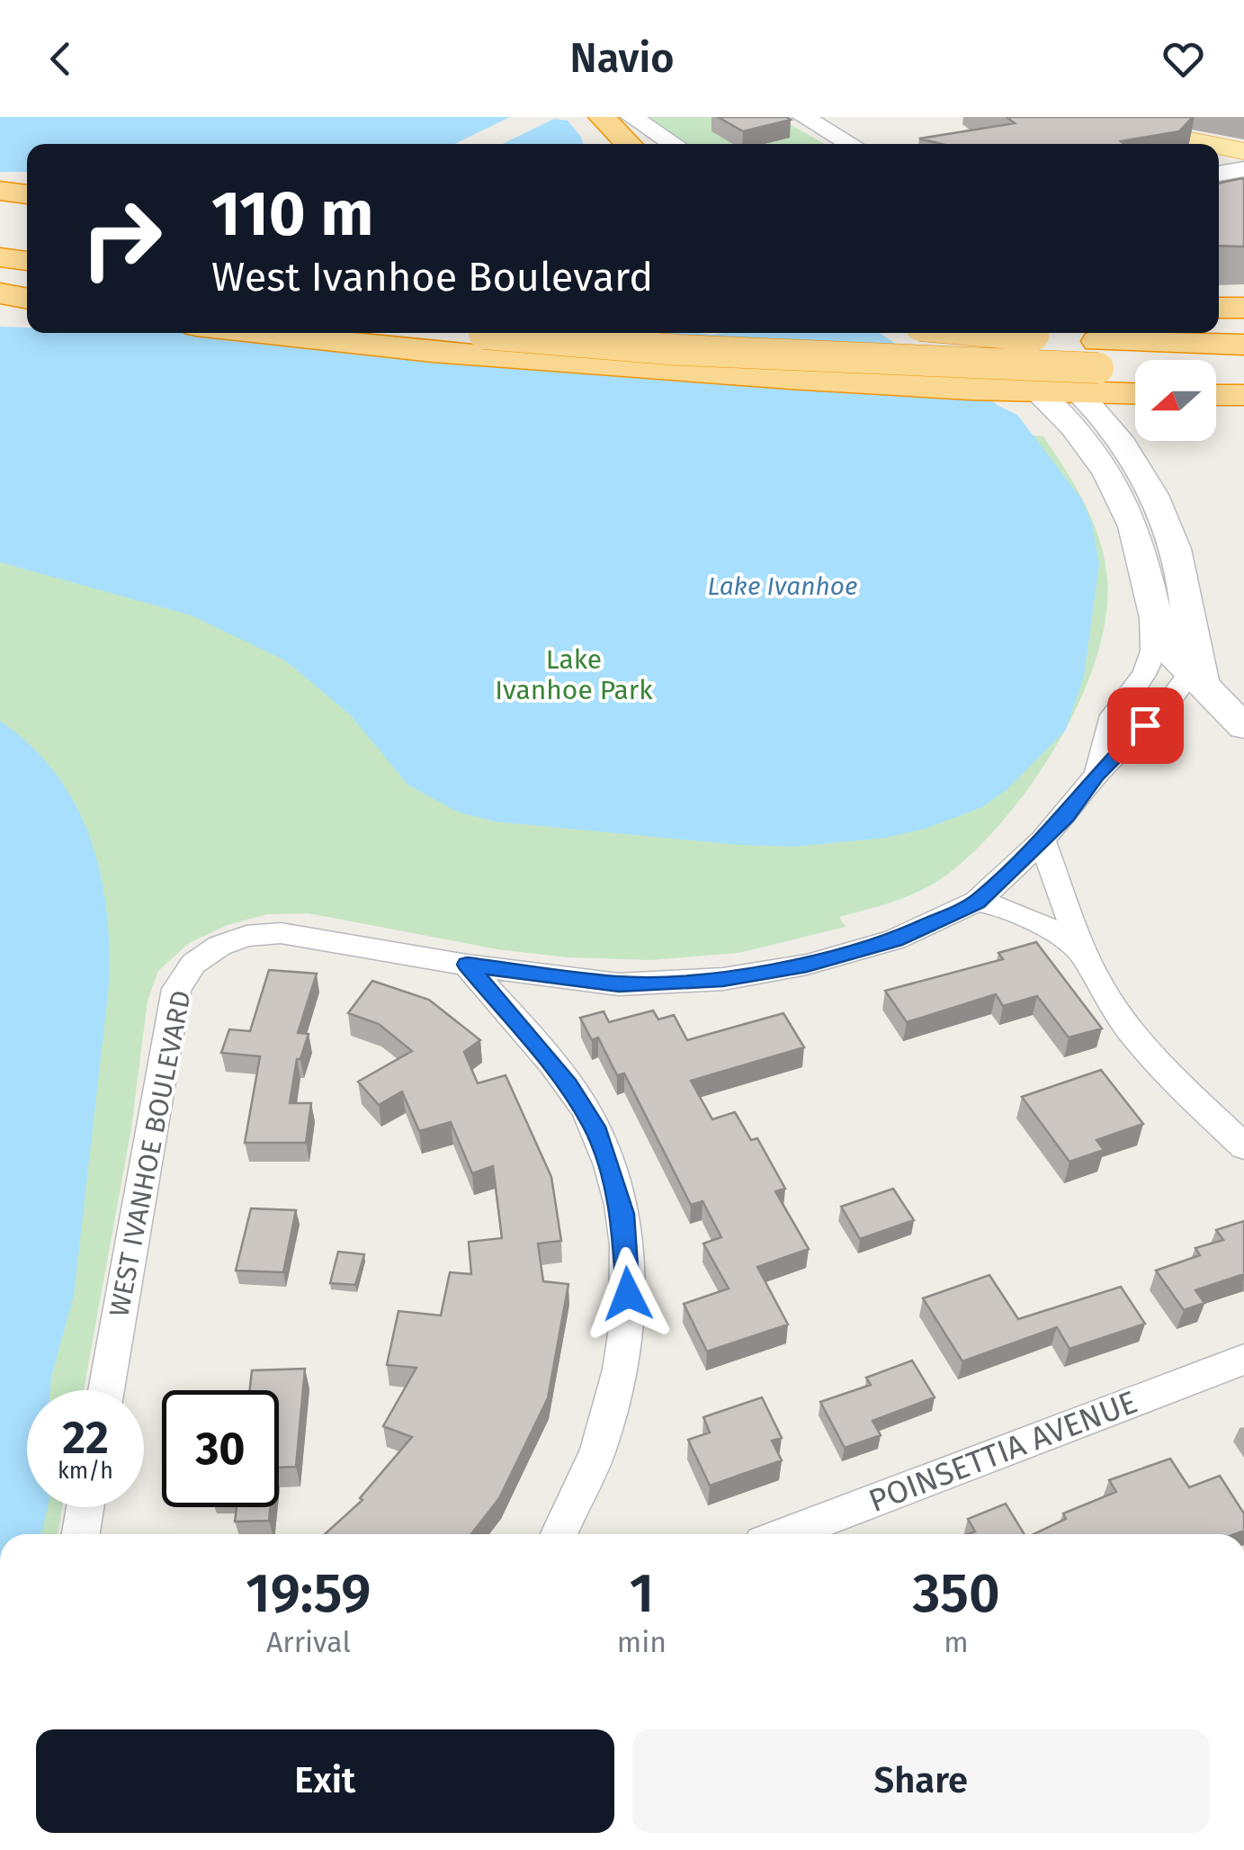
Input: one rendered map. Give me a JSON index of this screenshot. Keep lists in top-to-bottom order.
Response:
{
  "streets": {
    "street": ["WEST IVANHOE BOULEVARD", "POINSETTIA AVENUE"]
  },
  "water": ["Lake Ivanhoe"],
  "parks": ["Lake Ivanhoe Park"],
  "north": "left",
  "page": {
    "header": "Navio",
    "turn": ["110 m", "West Ivanhoe Boulevard"],
    "speed": "22 km/h",
    "limit": "30",
    "eta": [
      "19:59",
      "Arrival",
      "1",
      "min",
      "350",
      "m"
    ],
    "buttons": ["Exit", "Share"]
  }
}
